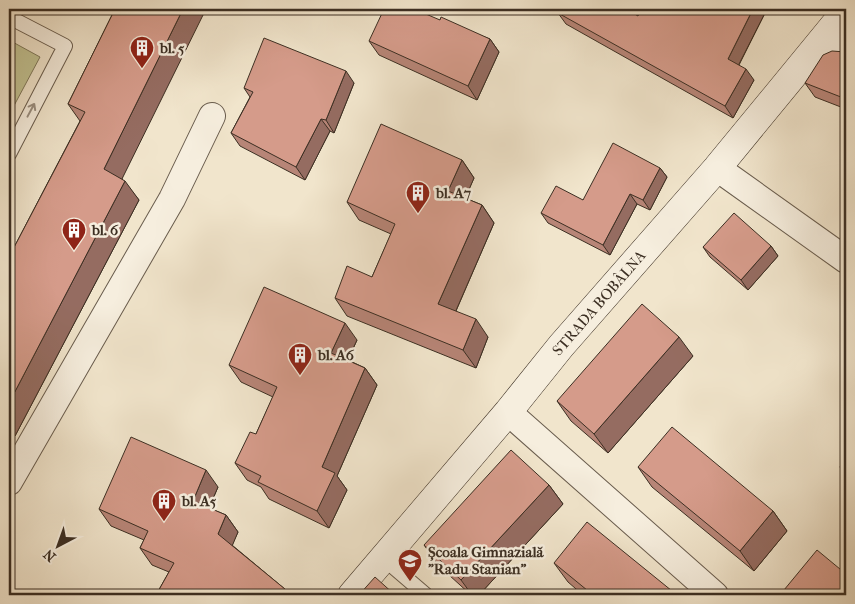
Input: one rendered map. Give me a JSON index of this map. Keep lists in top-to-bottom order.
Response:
{
  "streets": {
    "main road": ["STRADA BOBÂLNA"]
  },
  "places": {
    "building": [
      "bl. 5",
      "bl. A7",
      "bl. 6",
      "bl. A6",
      "bl. A5"
    ],
    "school or university": ["Școala Gimnazială \"Radu Stanian\""]
  },
  "north": "bottom left"
}
